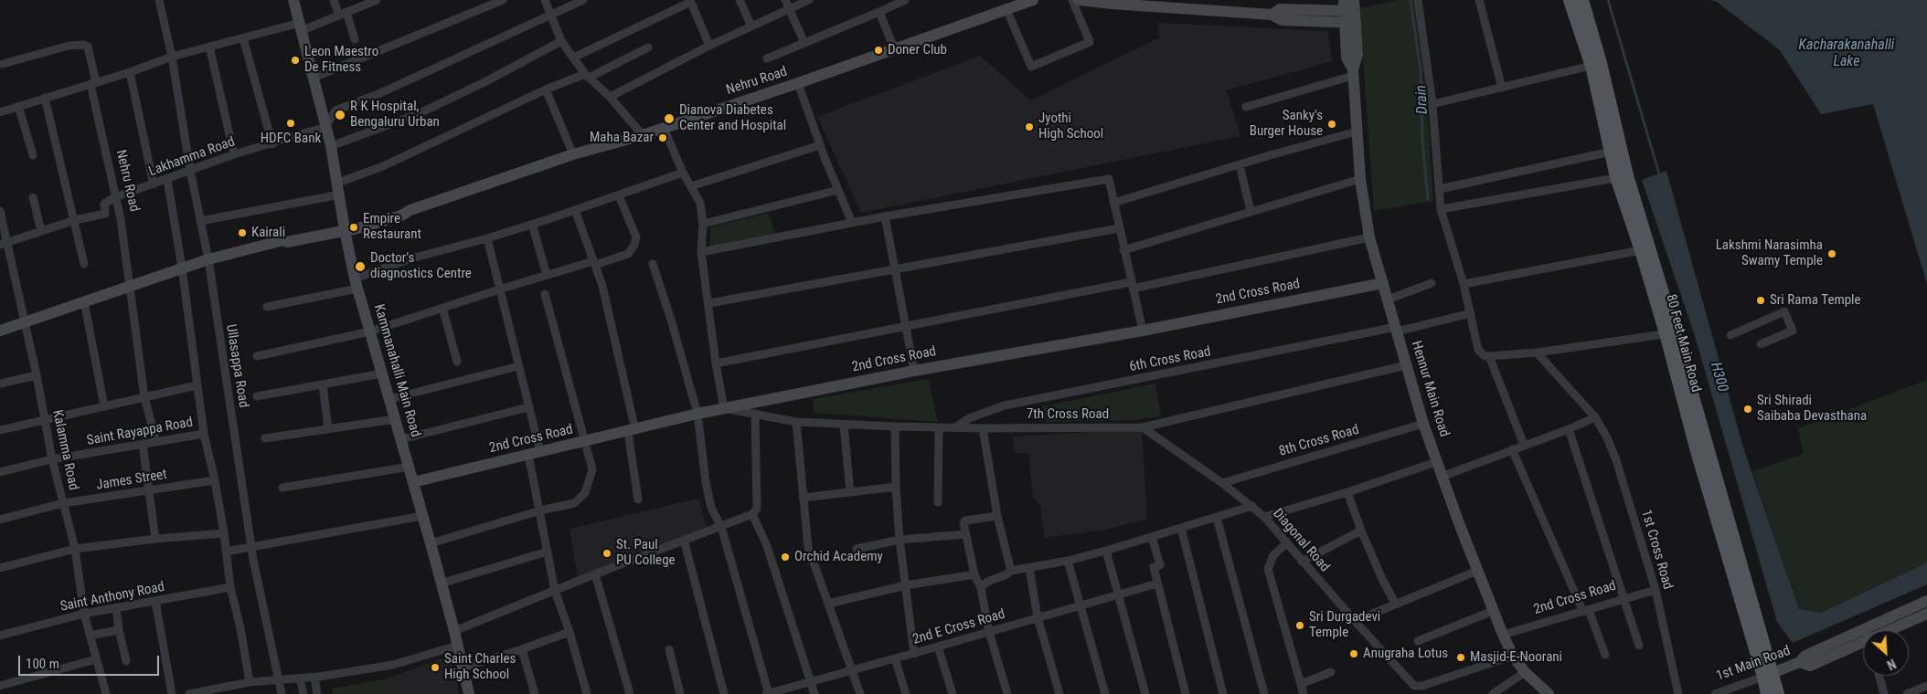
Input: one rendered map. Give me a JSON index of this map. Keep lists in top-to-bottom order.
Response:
{
  "streets": {
    "main road": [
      "Nehru Road",
      "2nd Cross Road",
      "80 Feet Main Road",
      "Kammanahalli Main Road",
      "Hennur Main Road",
      "1st Main Road"
    ],
    "street": [
      "Lakhamma Road",
      "6th Cross Road",
      "Ullasappa Road",
      "7th Cross Road",
      "Saint Rayappa Road",
      "8th Cross Road",
      "Kalamma Road",
      "James Street",
      "Diagonal Road",
      "1st Cross Road",
      "Saint Anthony Road",
      "2nd E Cross Road"
    ]
  },
  "crossings": [
    ["Nehru Road", "Lakhamma Road"],
    ["Nehru Road", "Ullasappa Road"],
    ["Nehru Road", "Kammanahalli Main Road"],
    ["Nehru Road", "Kalamma Road"],
    ["Lakhamma Road", "Ullasappa Road"],
    ["Lakhamma Road", "Kammanahalli Main Road"],
    ["2nd Cross Road", "Kammanahalli Main Road"],
    ["2nd Cross Road", "Hennur Main Road"],
    ["2nd Cross Road", "7th Cross Road"],
    ["2nd Cross Road", "1st Cross Road"],
    ["80 Feet Main Road", "1st Main Road"],
    ["6th Cross Road", "Hennur Main Road"],
    ["6th Cross Road", "7th Cross Road"],
    ["Hennur Main Road", "7th Cross Road"],
    ["Hennur Main Road", "8th Cross Road"],
    ["Hennur Main Road", "Diagonal Road"],
    ["7th Cross Road", "Diagonal Road"],
    ["Saint Rayappa Road", "Kalamma Road"],
    ["8th Cross Road", "Diagonal Road"],
    ["Kalamma Road", "James Street"],
    ["Kalamma Road", "Saint Anthony Road"]
  ],
  "water": ["Kacharakanahalli Lake", "Drain", "H300"],
  "places": [
    "Doner Club",
    "Leon Maestro De Fitness",
    "R K Hospital, Bengaluru Urban",
    "Dianova Diabetes Center and Hospital",
    "HDFC Bank",
    "Sanky's Burger House",
    "Jyothi High School",
    "Maha Bazar",
    "Empire Restaurant",
    "Kairali",
    "Lakshmi Narasimha Swamy Temple",
    "Doctor's diagnostics Centre",
    "Sri Rama Temple",
    "Sri Shiradi Saibaba Devasthana",
    "St. Paul PU College",
    "Orchid Academy",
    "Sri Durgadevi Temple",
    "Anugraha Lotus",
    "Masjid-E-Noorani",
    "Saint Charles High School"
  ],
  "scale_bar": "100 m",
  "north": "bottom right"
}
